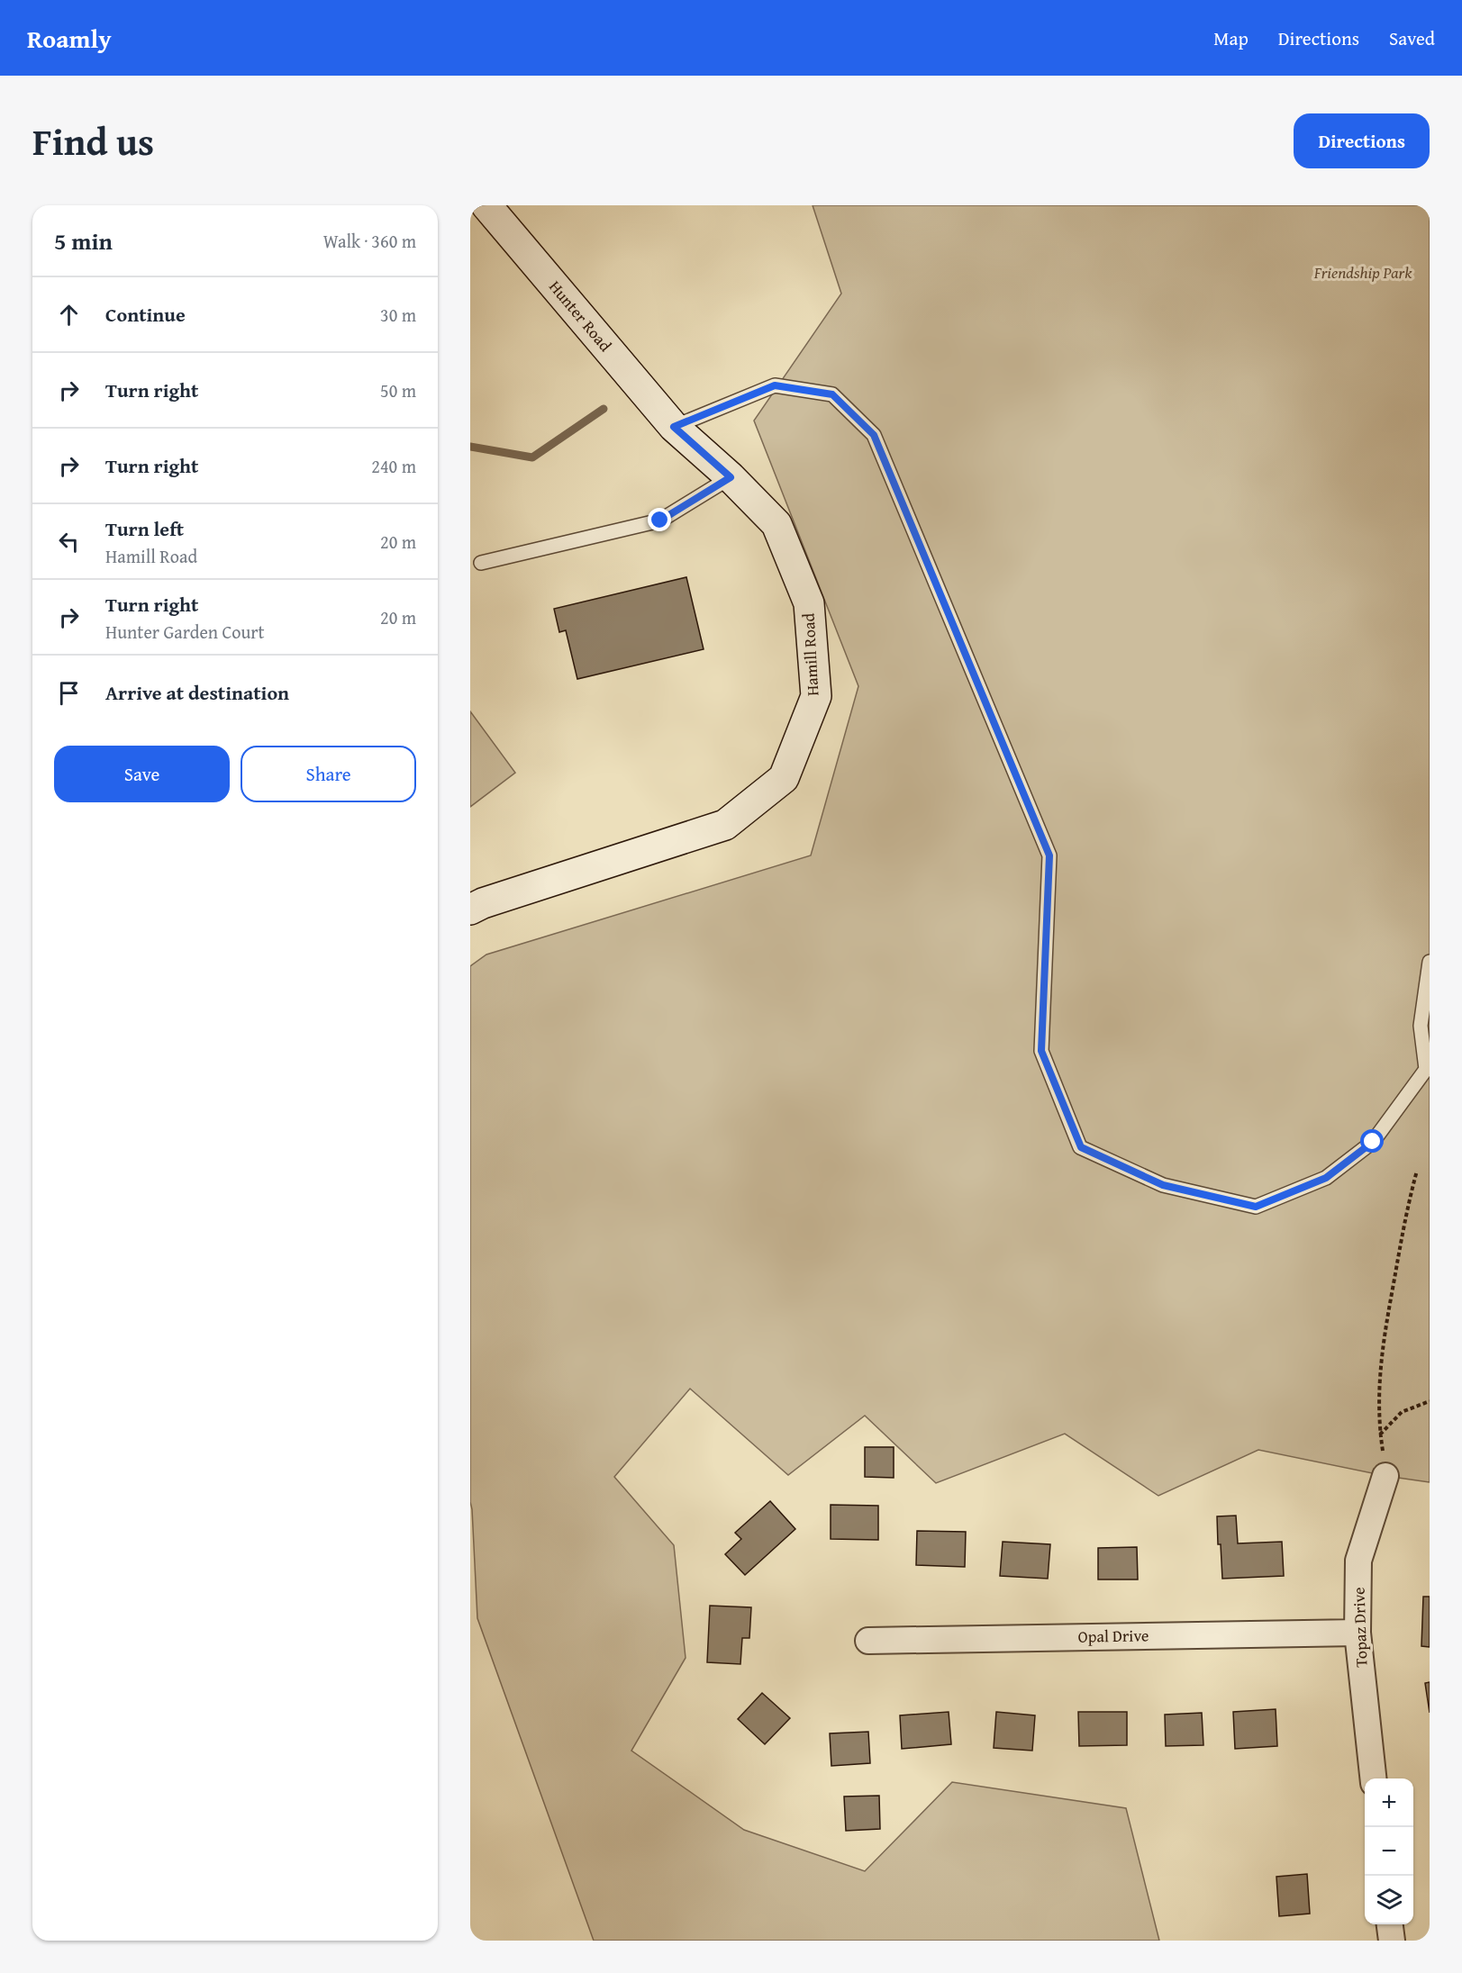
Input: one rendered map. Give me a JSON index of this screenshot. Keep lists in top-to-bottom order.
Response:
{
  "streets": {
    "street": [
      "Hunter Road",
      "Hamill Road",
      "Topaz Drive",
      "Opal Drive"
    ]
  },
  "crossings": [
    ["Hunter Road", "Hamill Road"],
    ["Topaz Drive", "Opal Drive"]
  ],
  "parks": ["Friendship Park"],
  "page": {
    "header": "Roamly",
    "nav": ["Map", "Directions", "Saved"],
    "title": "Find us",
    "buttons": [
      "Directions",
      ["Save", "Share"]
    ],
    "heading": ["5 min", "Walk · 360 m"],
    "list": [
      ["Continue", "30 m"],
      ["Turn right", "50 m"],
      ["Turn right", "240 m"],
      ["Turn left", "Hamill Road", "20 m"],
      ["Turn right", "Hunter Garden Court", "20 m"],
      "Arrive at destination"
    ],
    "map_buttons": ["+", "−"]
  }
}
